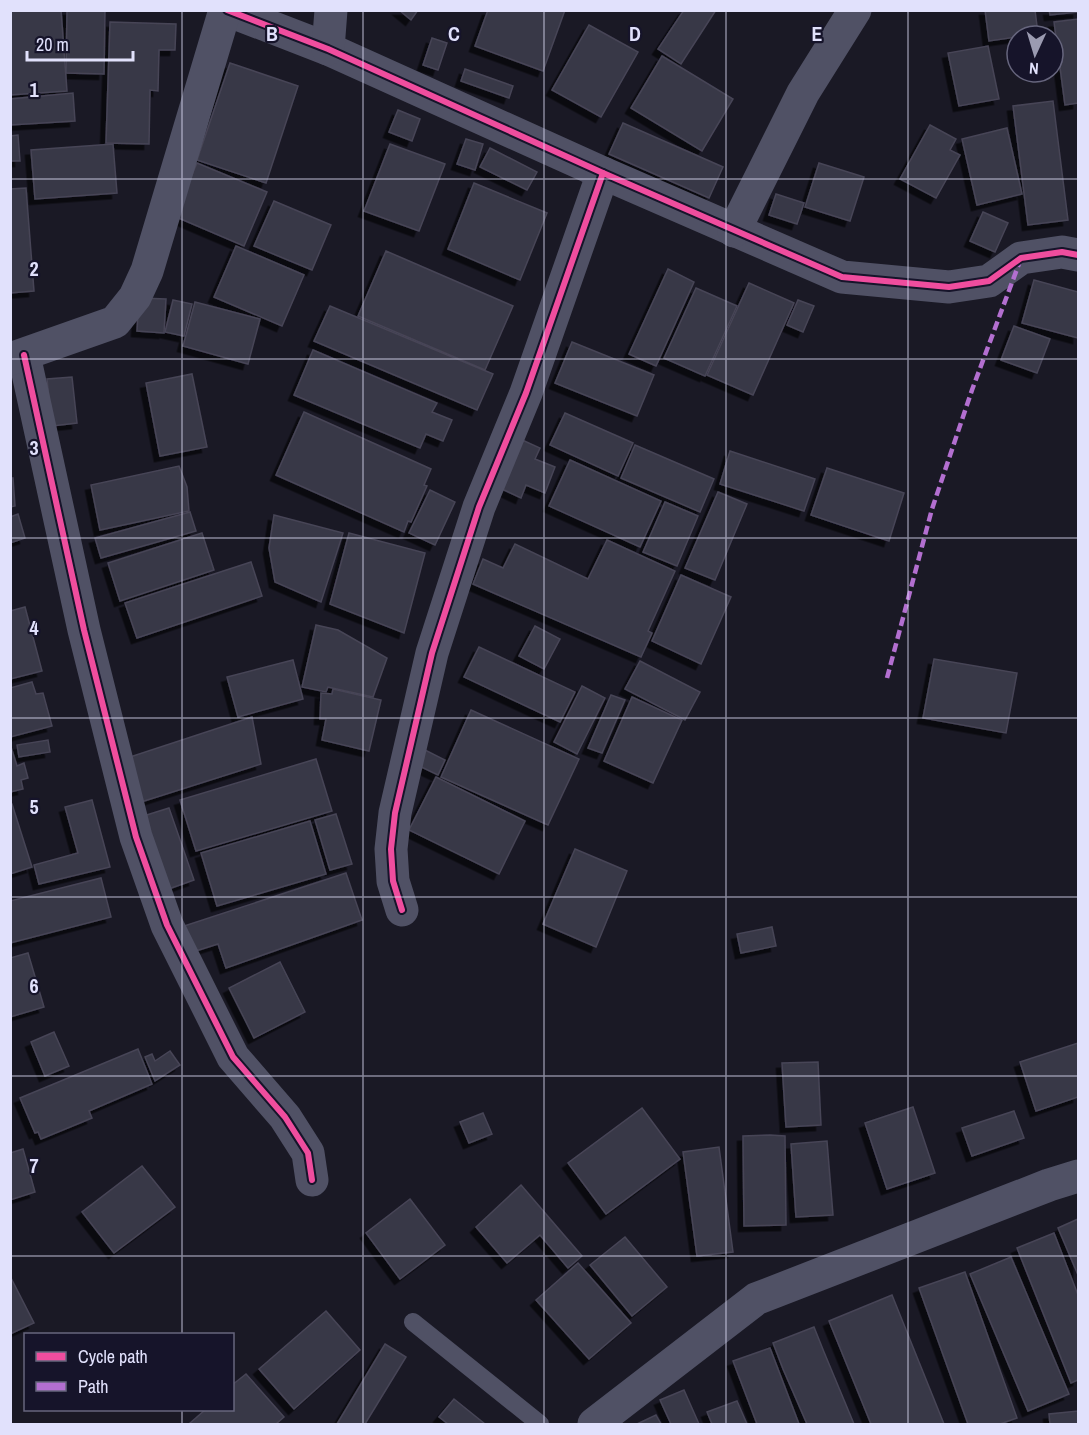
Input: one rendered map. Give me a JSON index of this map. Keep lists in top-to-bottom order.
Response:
{
  "legend": ["Cycle path", "Path"],
  "scale_bar": "20 m",
  "north": "bottom",
  "grid": {
    "columns": [
      "B",
      "C",
      "D",
      "E"
    ],
    "rows": [
      "1",
      "2",
      "3",
      "4",
      "5",
      "6",
      "7"
    ]
  }
}
